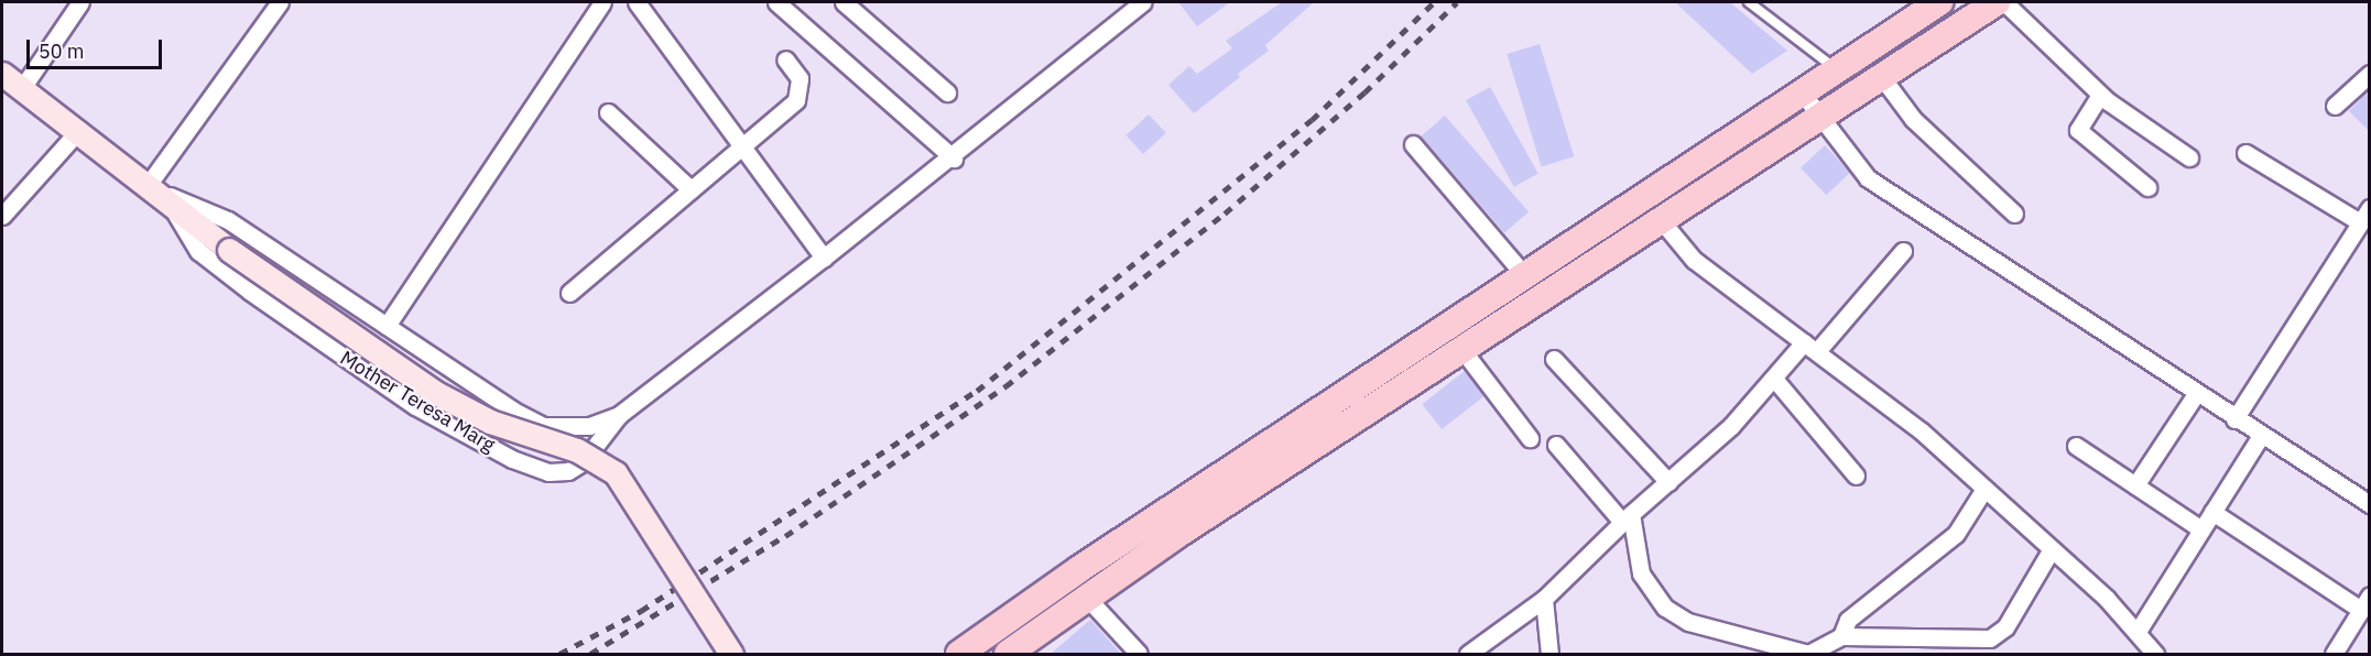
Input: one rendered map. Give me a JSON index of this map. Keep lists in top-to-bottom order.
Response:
{
  "streets": {
    "street": ["Mother Teresa Marg"]
  },
  "scale_bar": "50 m"
}
